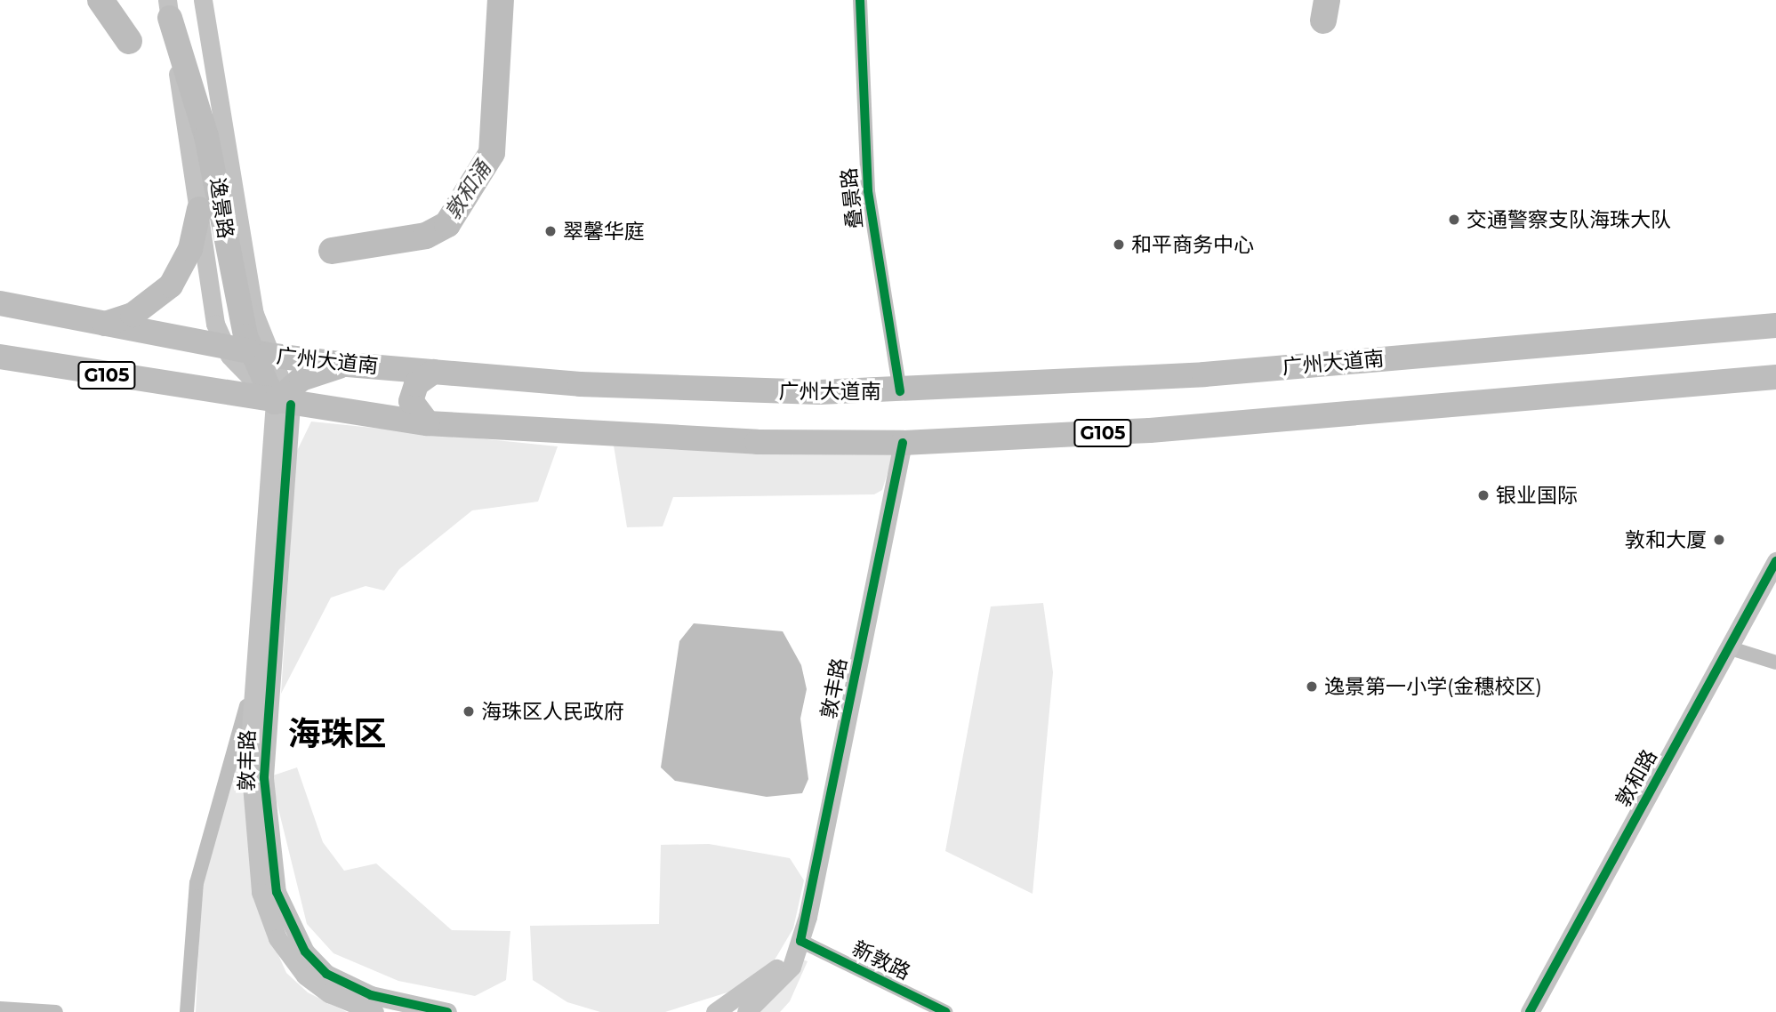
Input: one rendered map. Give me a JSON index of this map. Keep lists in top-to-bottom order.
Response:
{
  "streets": {
    "highway": ["广州大道南", "G105"],
    "street": [
      "叠景路",
      "逸景路",
      "敦丰路",
      "敦和路",
      "新敦路"
    ]
  },
  "crossings": [
    ["叠景路", "广州大道南"],
    ["逸景路", "广州大道南"],
    ["G105", "敦丰路"],
    ["敦丰路", "新敦路"]
  ],
  "districts": ["海珠区"],
  "water": ["敦和涌"],
  "places": [
    "交通警察支队海珠大队",
    "翠馨华庭",
    "和平商务中心",
    "银业国际",
    "敦和大厦",
    "逸景第一小学(金穗校区)",
    "海珠区人民政府"
  ]
}
